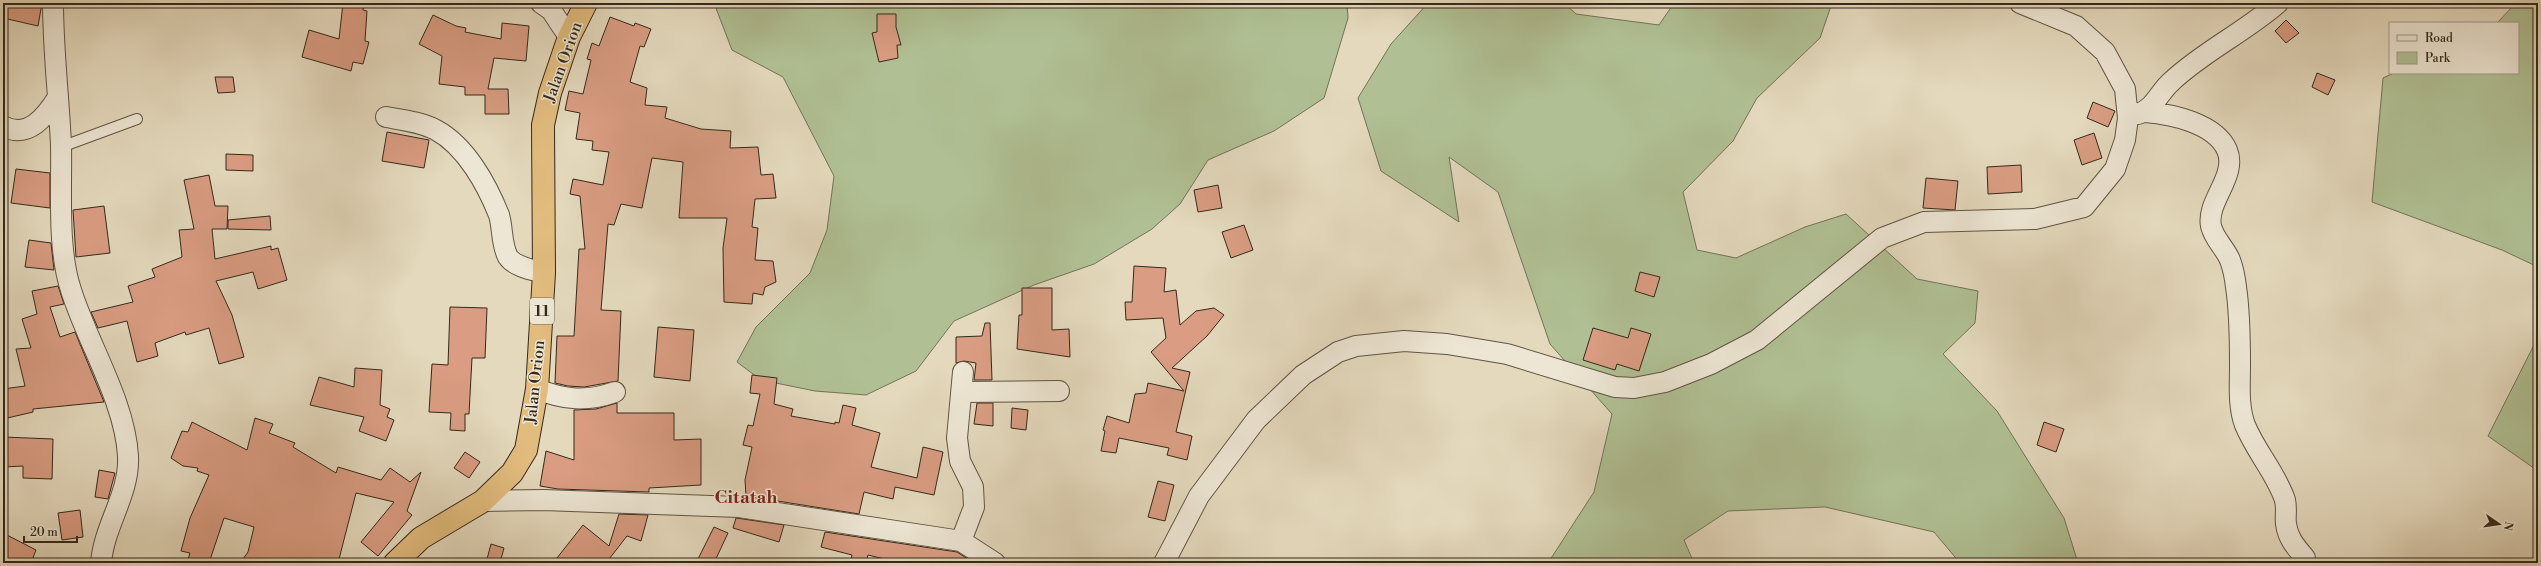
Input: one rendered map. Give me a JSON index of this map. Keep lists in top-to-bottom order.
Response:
{
  "streets": {
    "highway": ["Jalan Orion", "11"]
  },
  "districts": ["Citatah"],
  "legend": ["Road", "Park"],
  "scale_bar": "20 m",
  "north": "right"
}
